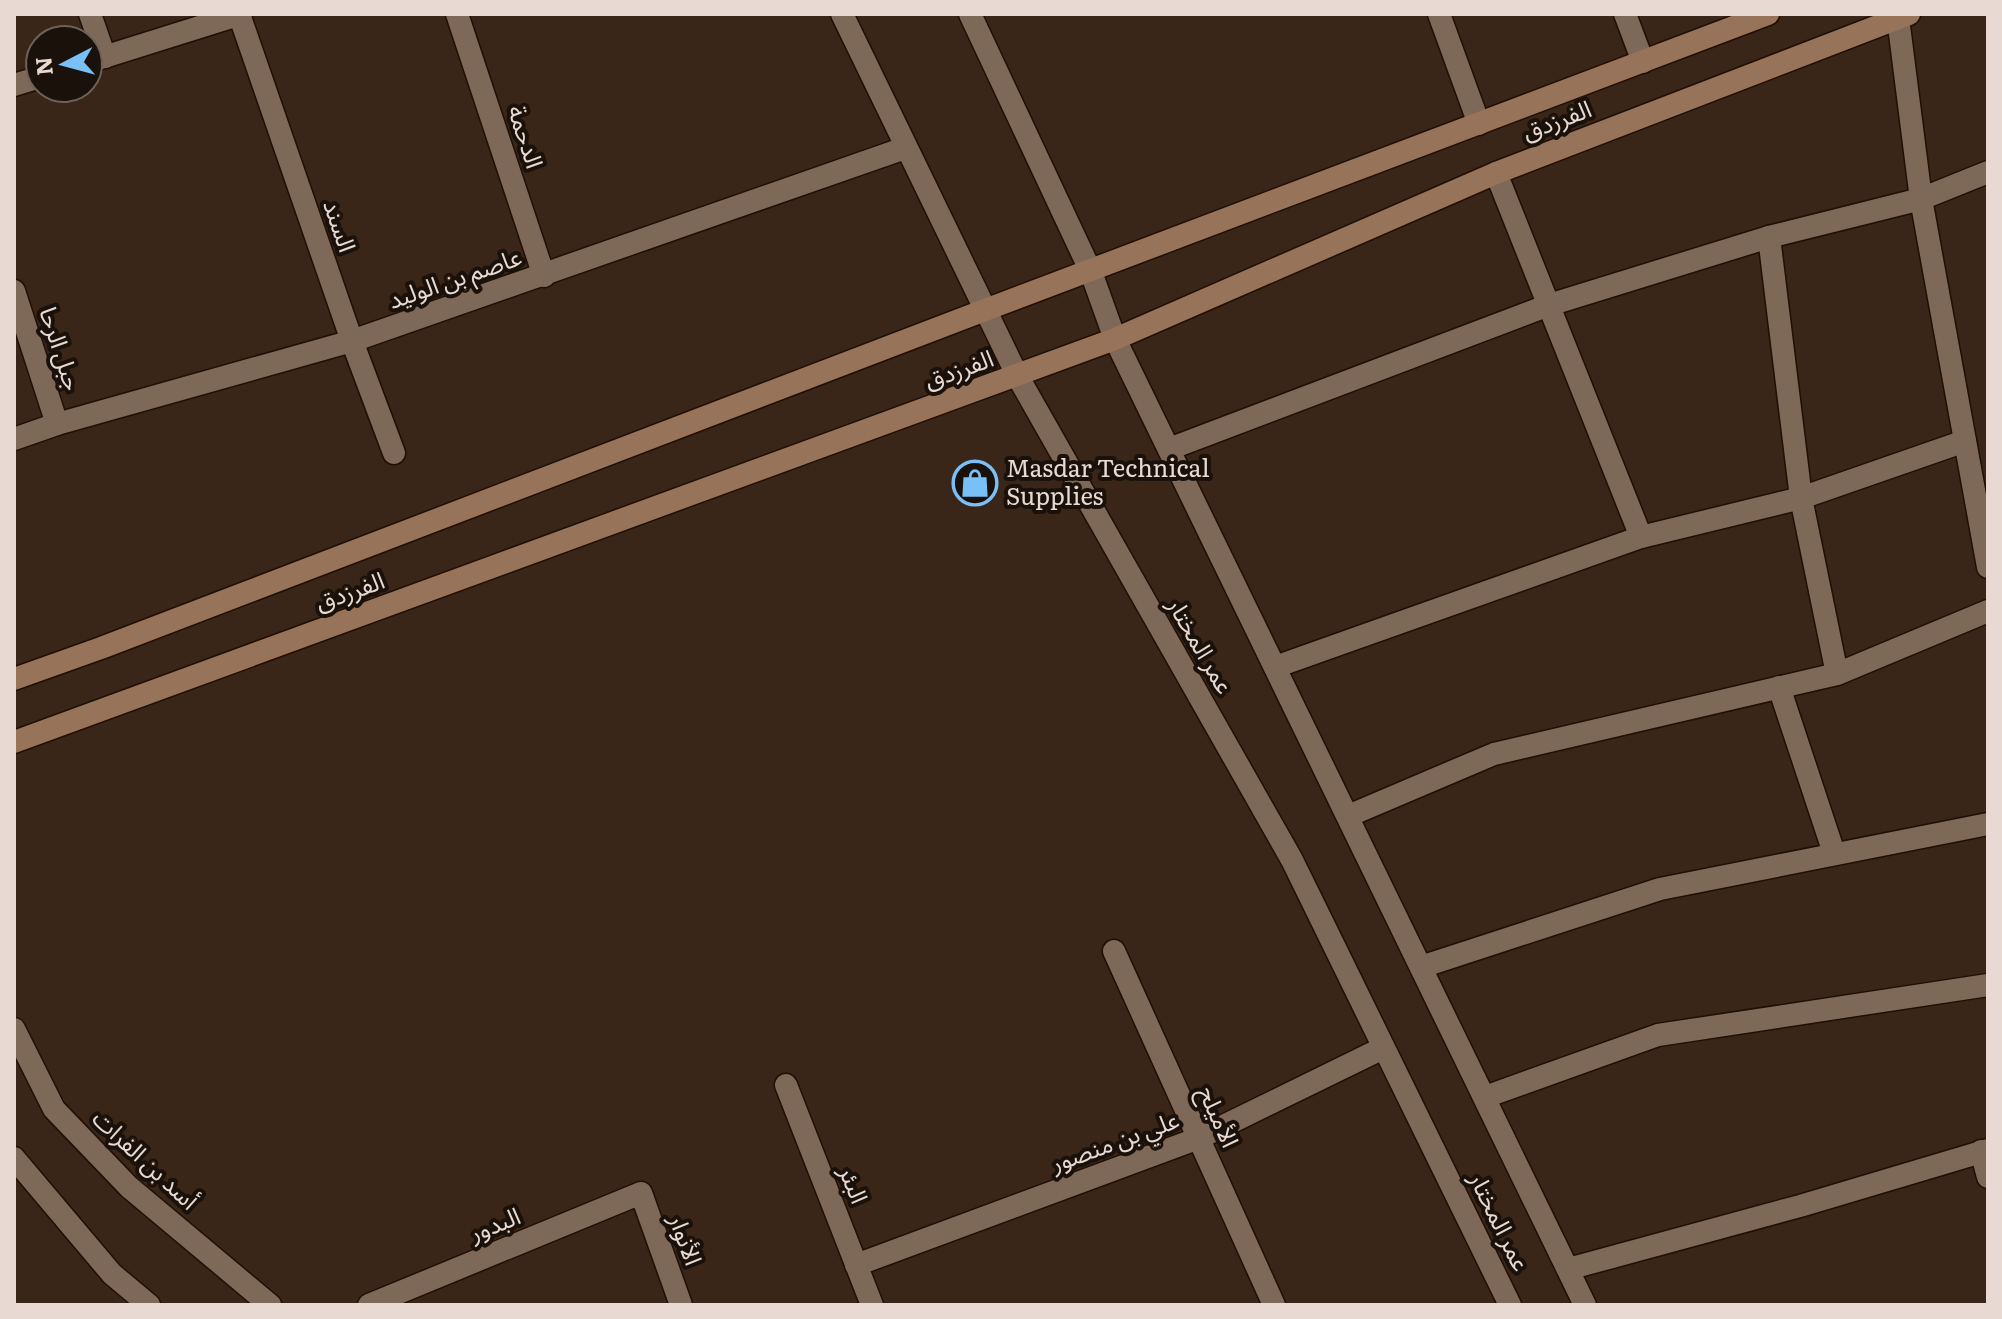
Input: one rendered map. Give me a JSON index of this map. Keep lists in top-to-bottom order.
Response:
{
  "streets": {
    "main road": ["الفرزدق"],
    "street": [
      "الدحمة",
      "السند",
      "عاصم بن الوليد",
      "جبل الرحا",
      "عمر المختار",
      "الأميلح",
      "علي بن منصور",
      "أسد بن الفرات",
      "البئر",
      "البدور",
      "الأنوار"
    ]
  },
  "crossings": [
    ["الفرزدق", "عمر المختار"],
    ["الدحمة", "عاصم بن الوليد"],
    ["السند", "عاصم بن الوليد"],
    ["عاصم بن الوليد", "جبل الرحا"],
    ["عاصم بن الوليد", "عمر المختار"],
    ["عمر المختار", "علي بن منصور"],
    ["الأميلح", "علي بن منصور"],
    ["علي بن منصور", "البئر"],
    ["البدور", "الأنوار"]
  ],
  "places": {
    "shop": ["Masdar Technical Supplies"]
  },
  "north": "left"
}
